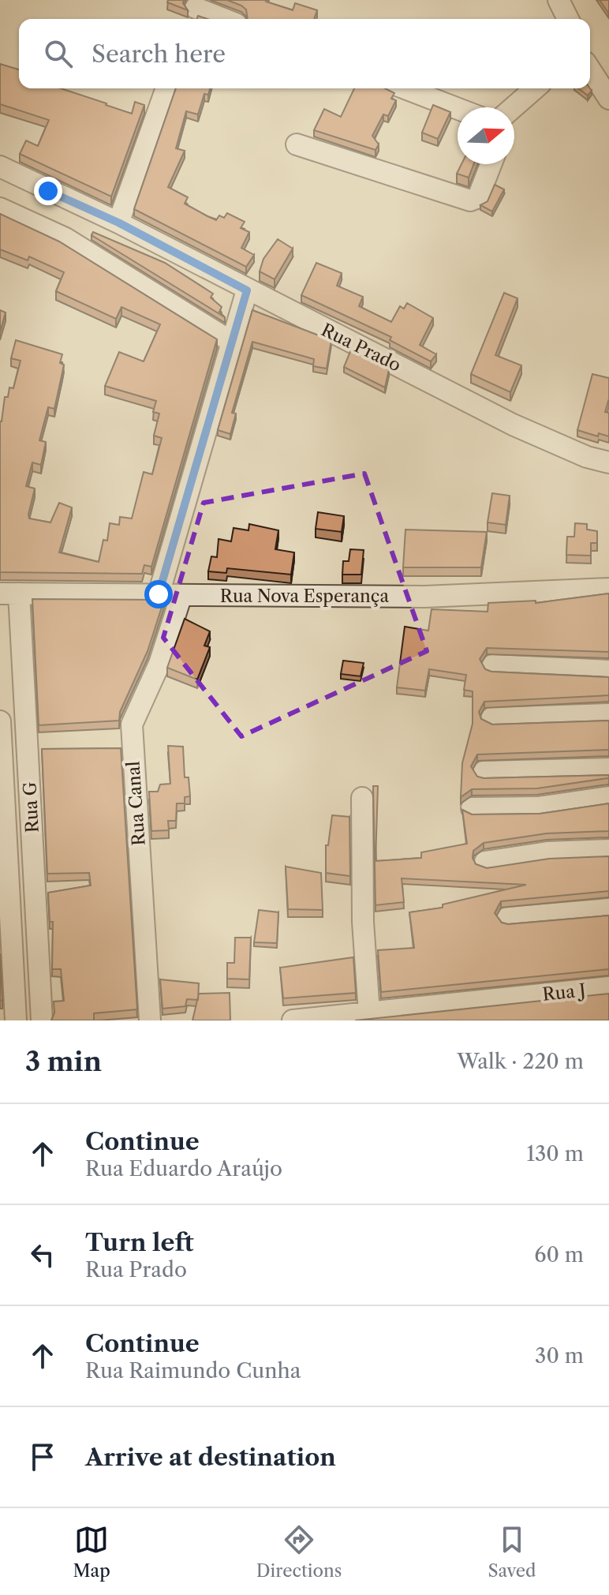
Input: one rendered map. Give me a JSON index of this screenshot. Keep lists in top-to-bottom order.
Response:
{
  "streets": {
    "street": [
      "Rua Prado",
      "Rua Nova Esperança",
      "Rua Canal",
      "Rua G",
      "Rua J"
    ]
  },
  "crossings": [
    ["Rua Nova Esperança", "Rua Canal"],
    ["Rua Nova Esperança", "Rua G"]
  ],
  "north": "right",
  "page": {
    "search": "Search here",
    "heading": ["3 min", "Walk · 220 m"],
    "list": [
      ["Continue", "Rua Eduardo Araújo", "130 m"],
      ["Turn left", "Rua Prado", "60 m"],
      ["Continue", "Rua Raimundo Cunha", "30 m"],
      "Arrive at destination"
    ],
    "nav": ["Map", "Directions", "Saved"]
  }
}
